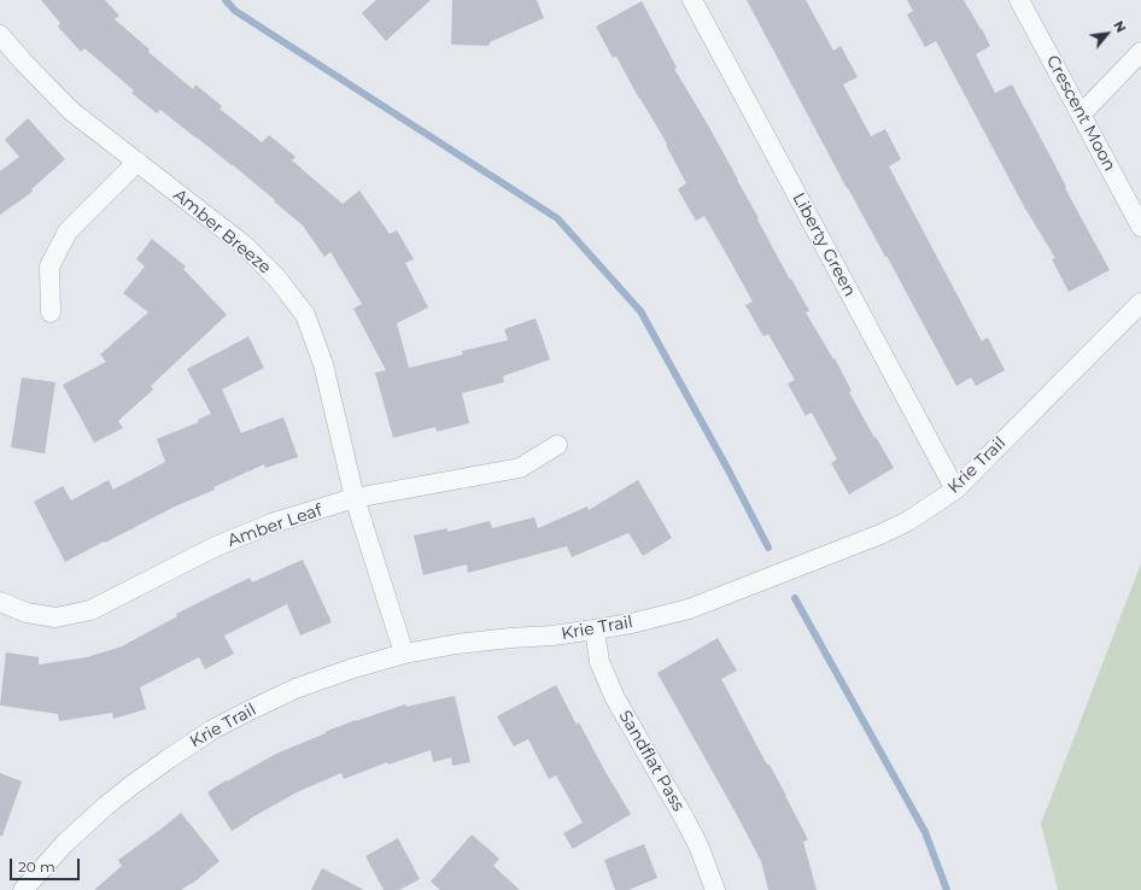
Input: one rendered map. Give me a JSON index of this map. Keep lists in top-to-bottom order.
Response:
{
  "streets": {
    "street": [
      "Crescent Moon",
      "Amber Breeze",
      "Liberty Green",
      "Krie Trail",
      "Amber Leaf",
      "Sandflat Pass"
    ]
  },
  "crossings": [
    ["Amber Breeze", "Krie Trail"],
    ["Amber Breeze", "Amber Leaf"],
    ["Liberty Green", "Krie Trail"],
    ["Krie Trail", "Sandflat Pass"]
  ],
  "scale_bar": "20 m",
  "north": "top right"
}
